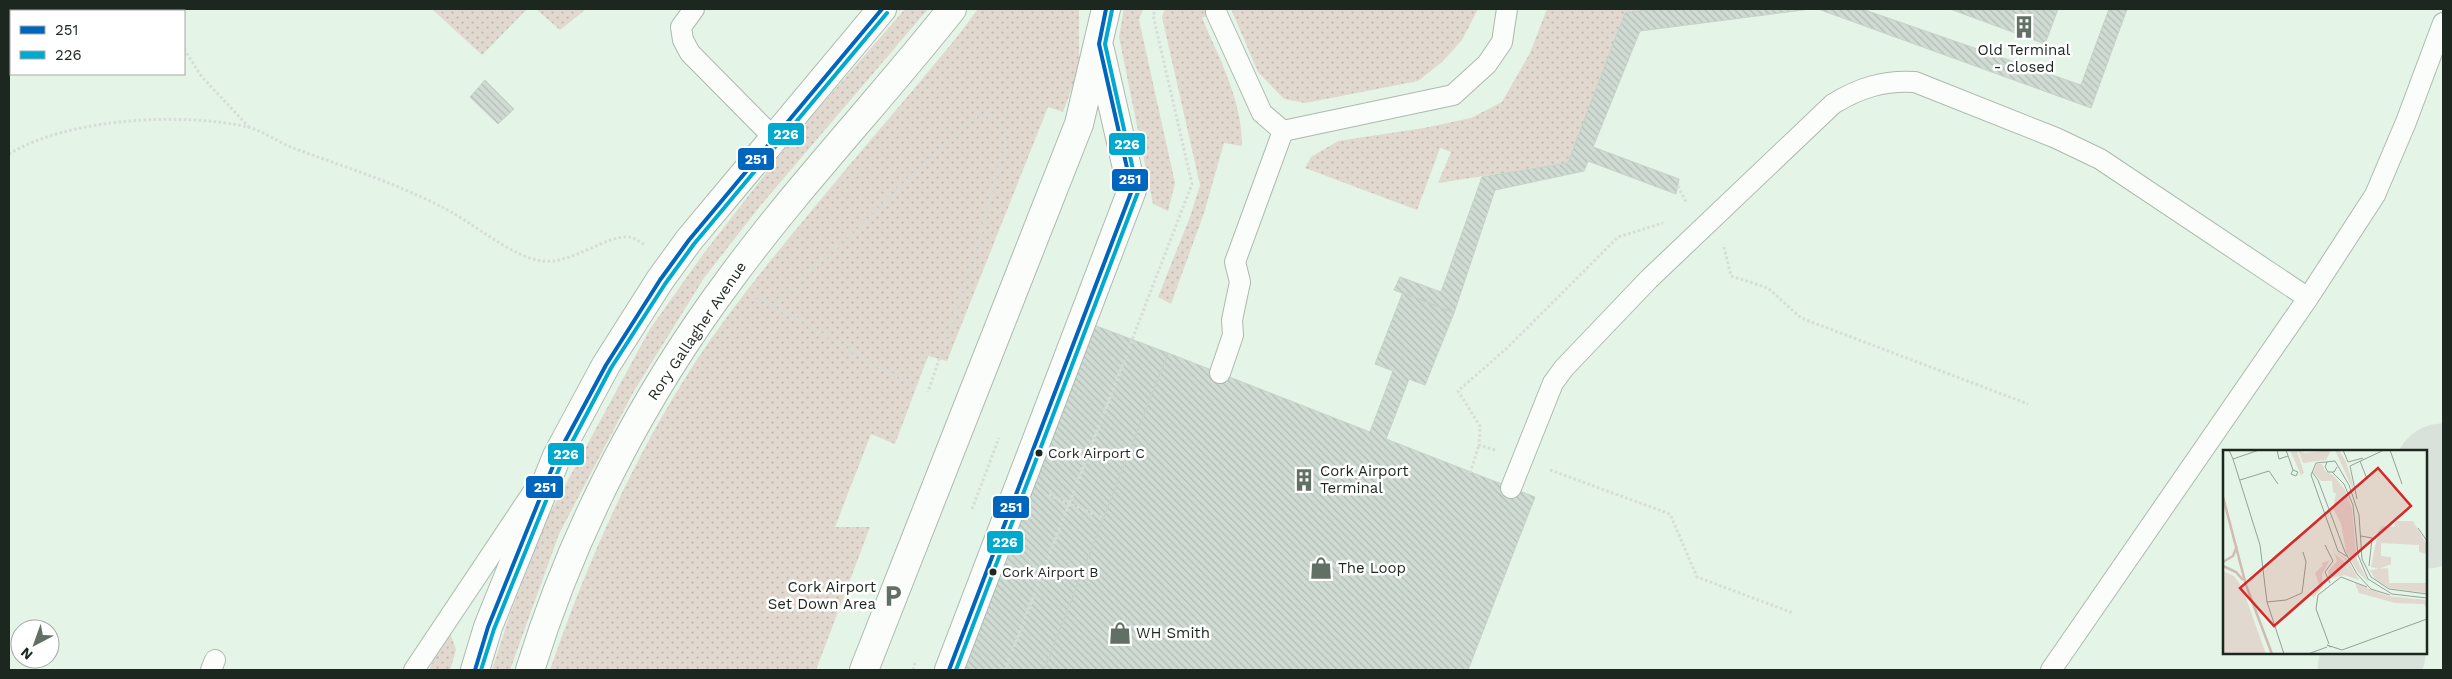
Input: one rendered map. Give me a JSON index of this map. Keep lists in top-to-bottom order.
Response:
{
  "streets": {
    "street": ["Rory Gallagher Avenue"]
  },
  "places": {
    "building": ["Old Terminal - closed", "Cork Airport Terminal"],
    "other": ["Cork Airport C", "Cork Airport B"],
    "shop": ["The Loop", "WH Smith"],
    "parking": ["Cork Airport Set Down Area"]
  },
  "lines": ["transit line 251", "transit line 226"],
  "legend": ["251", "226"],
  "north": "bottom left"
}
